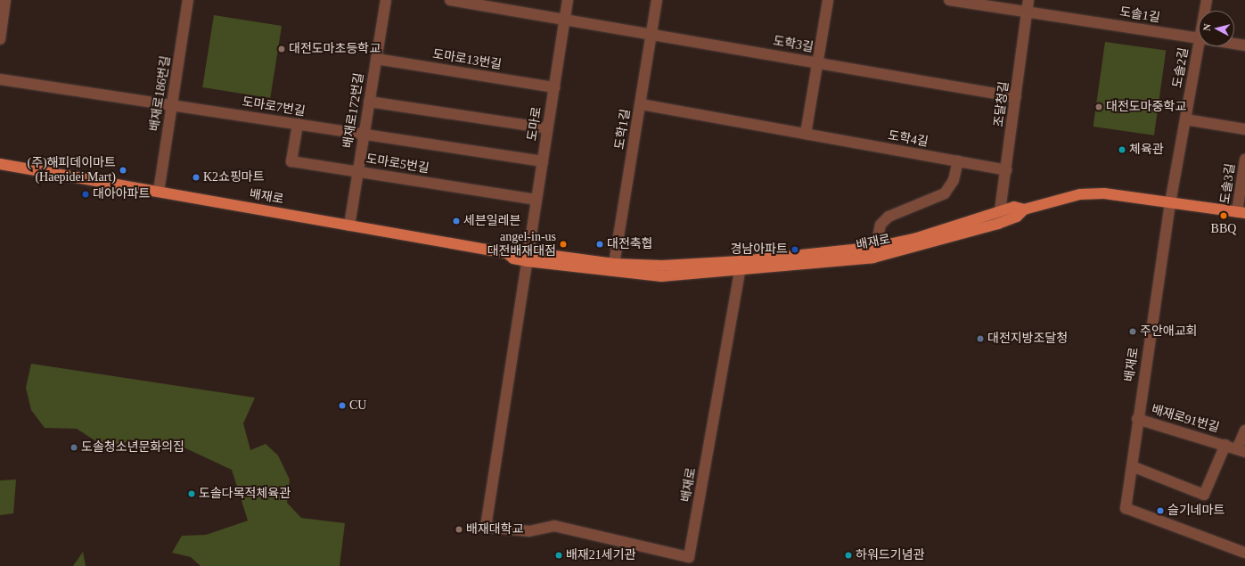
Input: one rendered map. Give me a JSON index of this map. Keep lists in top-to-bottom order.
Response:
{
  "streets": {
    "main road": ["배재로"],
    "street": [
      "도솔1길",
      "도학3길",
      "도마로13번길",
      "도솔2길",
      "배재로186번길",
      "조달청길",
      "도마로7번길",
      "배재로172번길",
      "도마로",
      "도학1길",
      "도학4길",
      "도마로5번길",
      "도솔3길",
      "배재로91번길"
    ]
  },
  "crossings": [
    ["도솔1길", "조달청길"],
    ["도학3길", "조달청길"],
    ["도학3길", "도마로"],
    ["도학3길", "도학1길"],
    ["도마로13번길", "배재로172번길"],
    ["도마로13번길", "도마로"],
    ["도솔2길", "배재로"],
    ["배재로186번길", "도마로7번길"],
    ["배재로186번길", "배재로"],
    ["조달청길", "도학4길"],
    ["조달청길", "배재로"],
    ["도마로7번길", "배재로172번길"],
    ["도마로7번길", "도마로"],
    ["도마로7번길", "도마로5번길"],
    ["배재로172번길", "도마로5번길"],
    ["배재로172번길", "배재로"],
    ["도마로", "도마로5번길"],
    ["도마로", "배재로"],
    ["도학1길", "도학4길"],
    ["도학1길", "배재로"],
    ["도솔3길", "배재로"],
    ["배재로", "배재로91번길"]
  ],
  "places": [
    "대전도마초등학교",
    "대전도마중학교",
    "체육관",
    "(주)해피데이마트 (Haepidei Mart)",
    "K2쇼핑마트",
    "대아아파트",
    "BBQ",
    "세븐일레븐",
    "angel-in-us 대전배재대점",
    "대전축협",
    "경남아파트",
    "주안애교회",
    "대전지방조달청",
    "CU",
    "도솔청소년문화의집",
    "도솔다목적체육관",
    "슬기네마트",
    "배재대학교",
    "배재21세기관",
    "하워드기념관"
  ],
  "north": "left"
}
